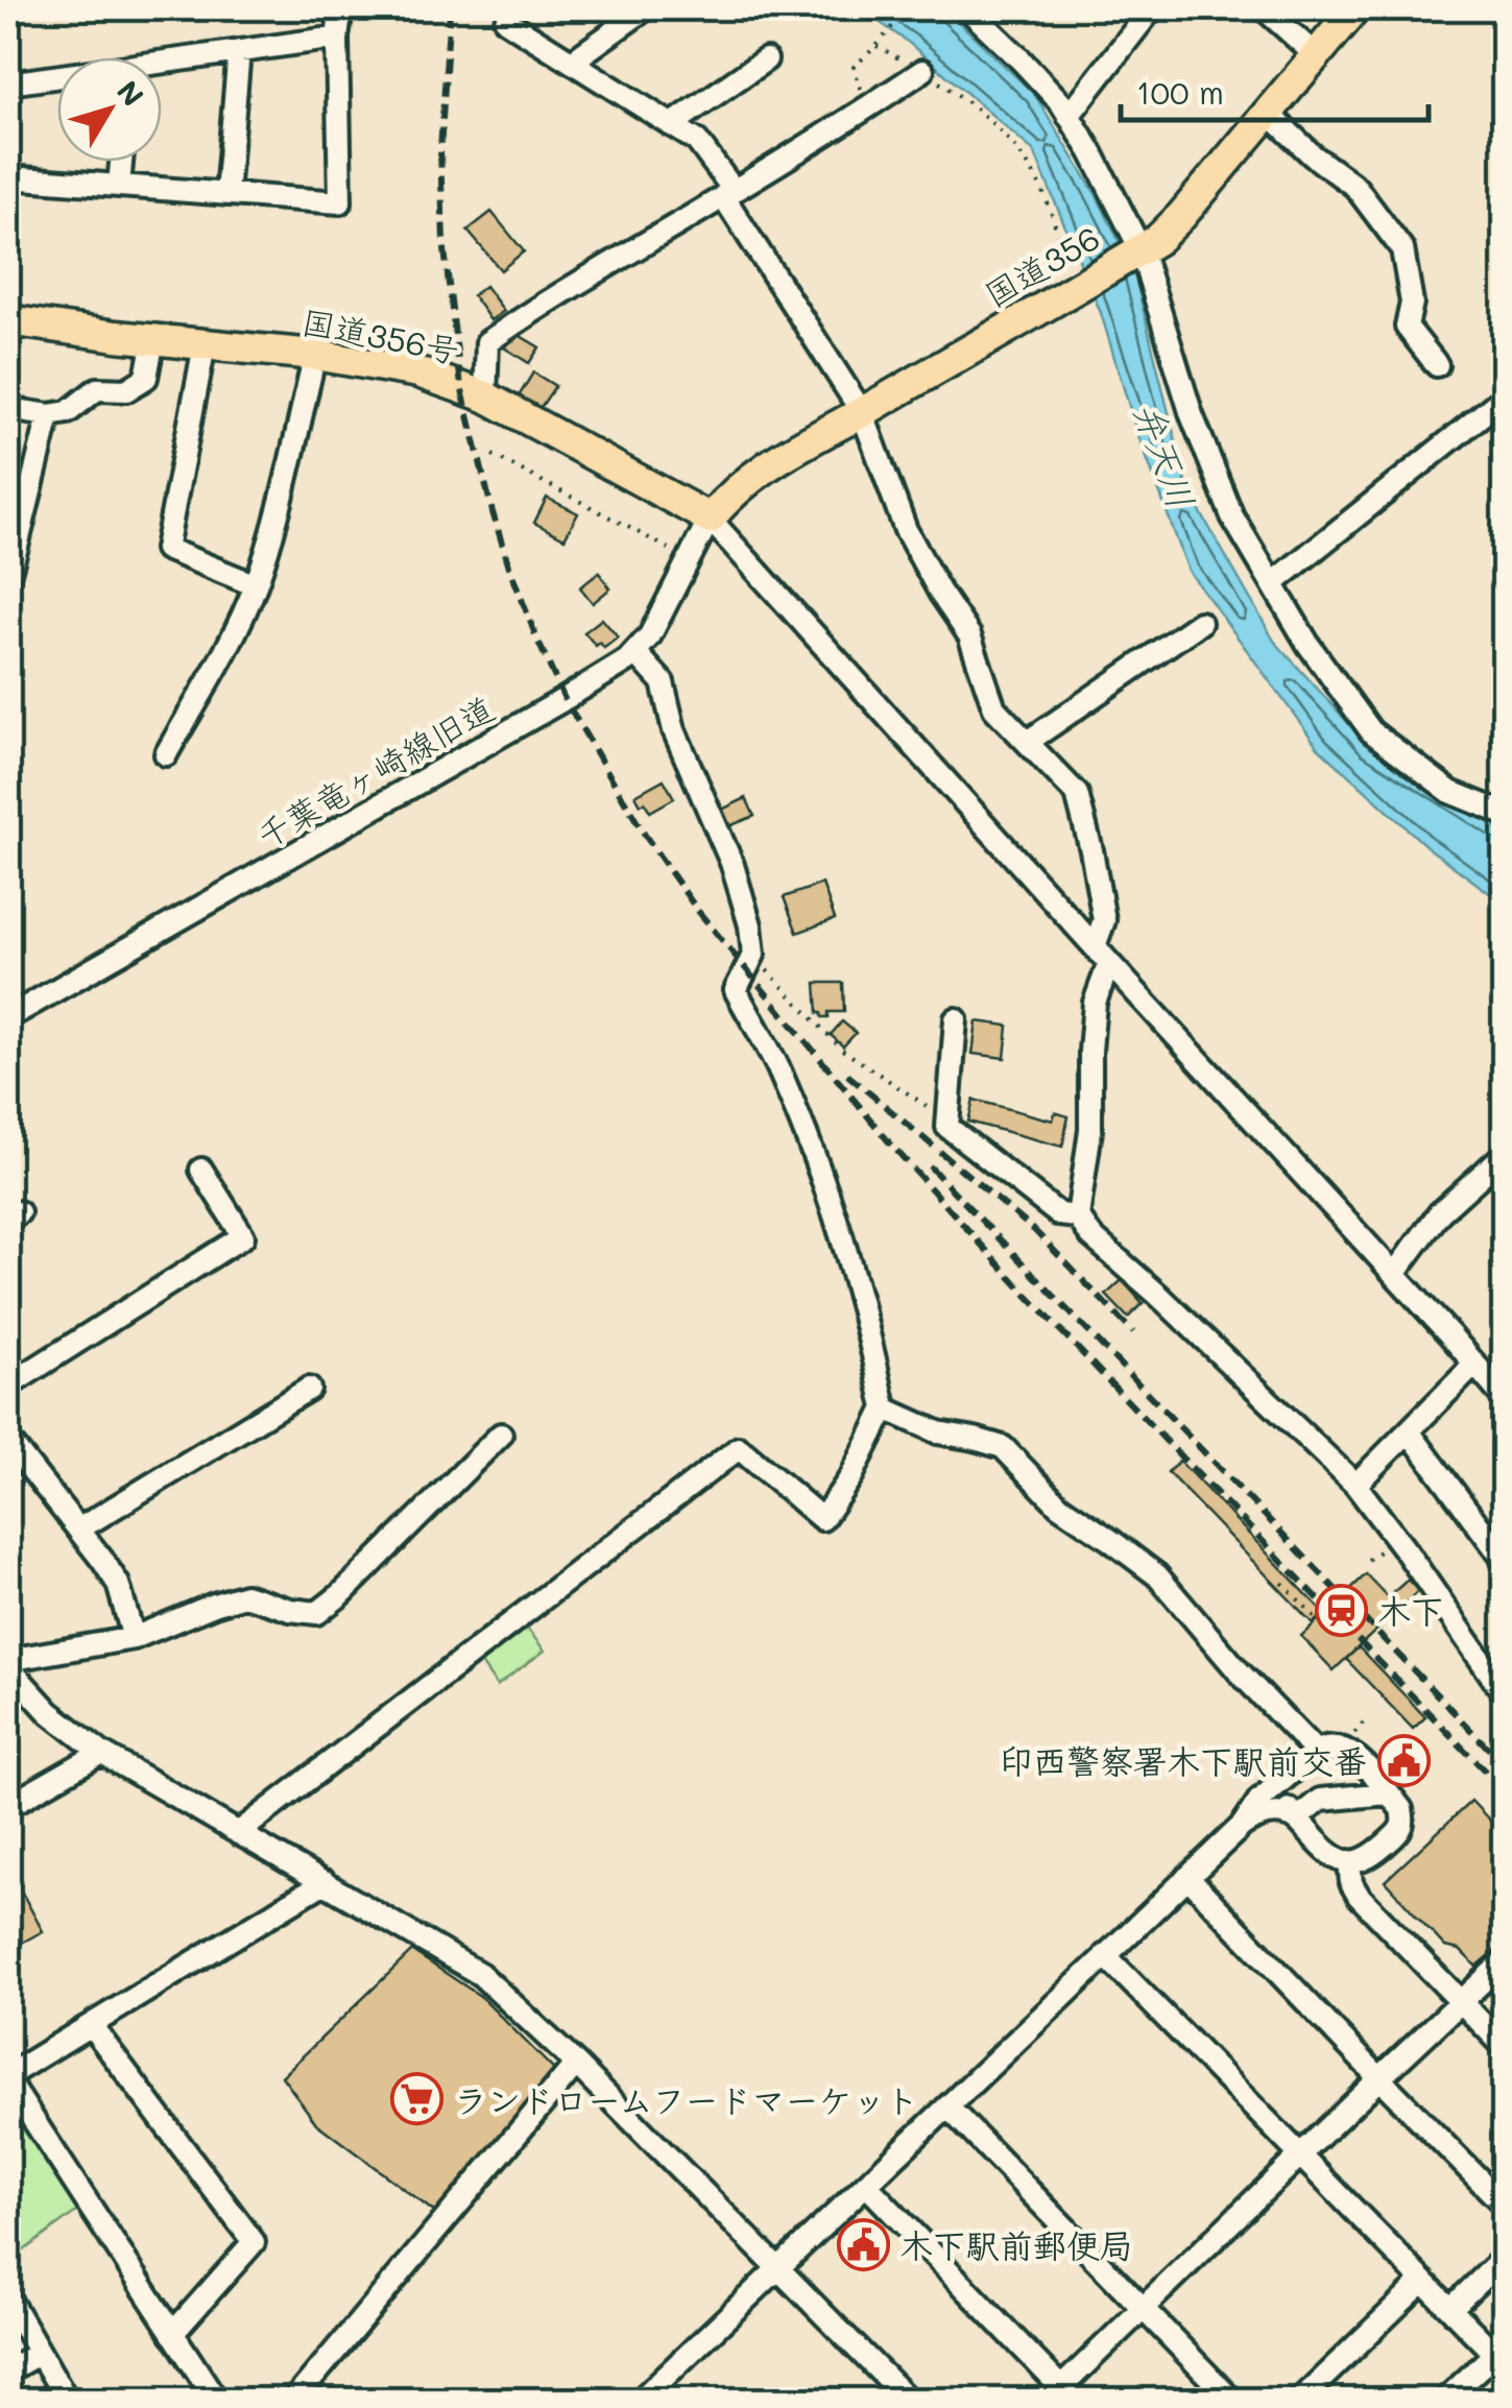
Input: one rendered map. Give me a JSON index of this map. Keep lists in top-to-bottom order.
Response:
{
  "streets": {
    "highway": ["国道356", "国道356号"],
    "street": ["千葉竜ヶ崎線旧道"]
  },
  "crossings": [
    ["国道356", "国道356号"],
    ["国道356", "千葉竜ヶ崎線旧道"],
    ["国道356号", "千葉竜ヶ崎線旧道"]
  ],
  "water": ["弁天川"],
  "places": {
    "station": ["木下"],
    "public building": ["印西警察署木下駅前交番", "木下駅前郵便局"],
    "supermarket": ["ランドロームフードマーケット"]
  },
  "scale_bar": "100 m",
  "north": "top right"
}
